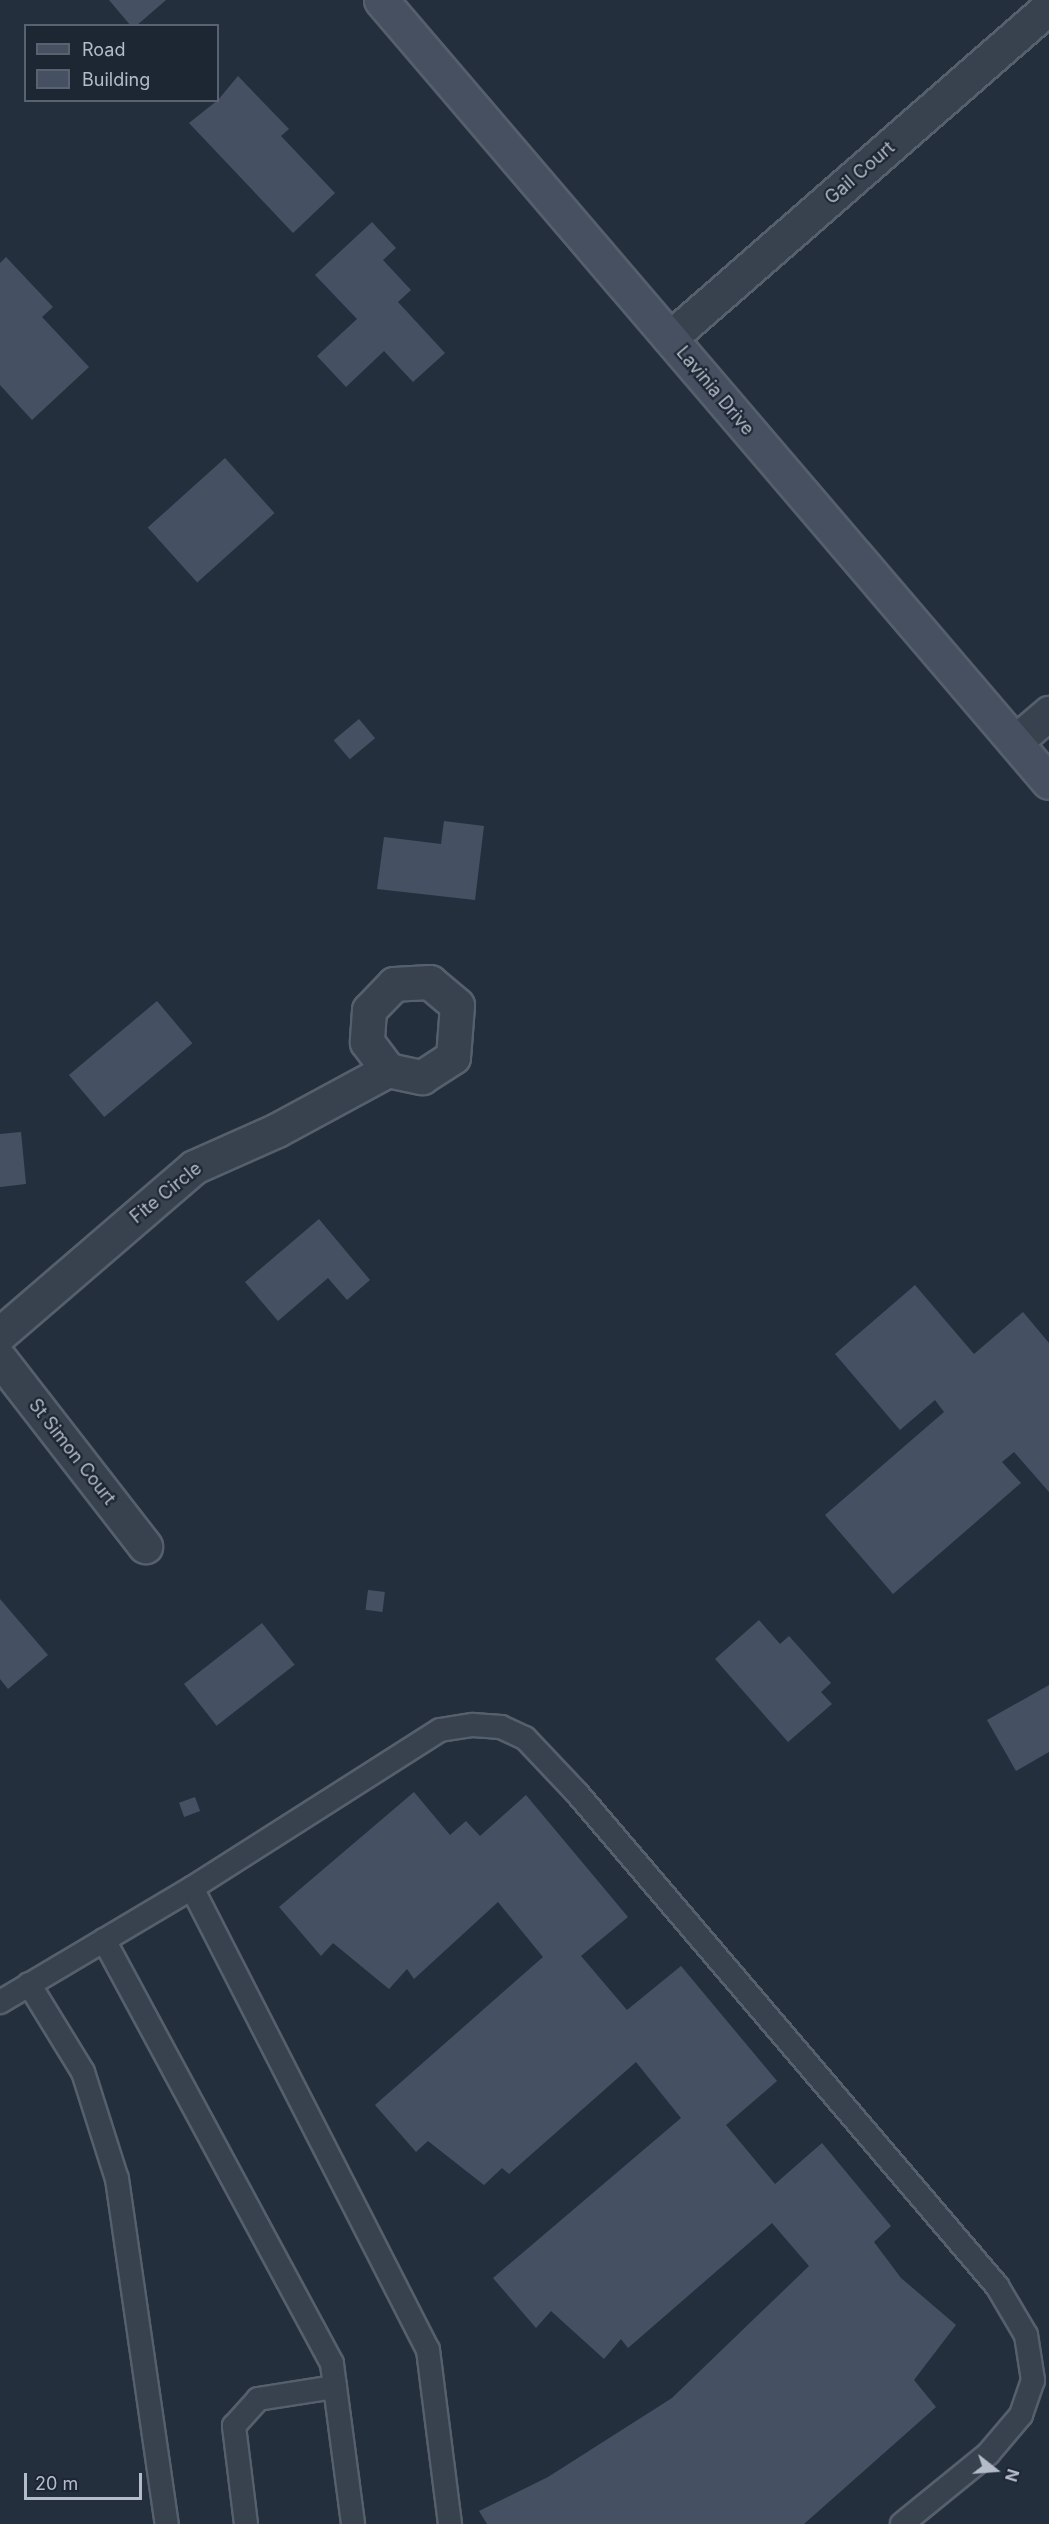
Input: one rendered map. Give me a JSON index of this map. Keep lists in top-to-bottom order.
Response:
{
  "streets": {
    "street": [
      "Gail Court",
      "Lavinia Drive",
      "Fite Circle",
      "St Simon Court"
    ]
  },
  "crossings": [
    ["Gail Court", "Lavinia Drive"]
  ],
  "legend": ["Road", "Building"],
  "scale_bar": "20 m",
  "north": "right"
}
